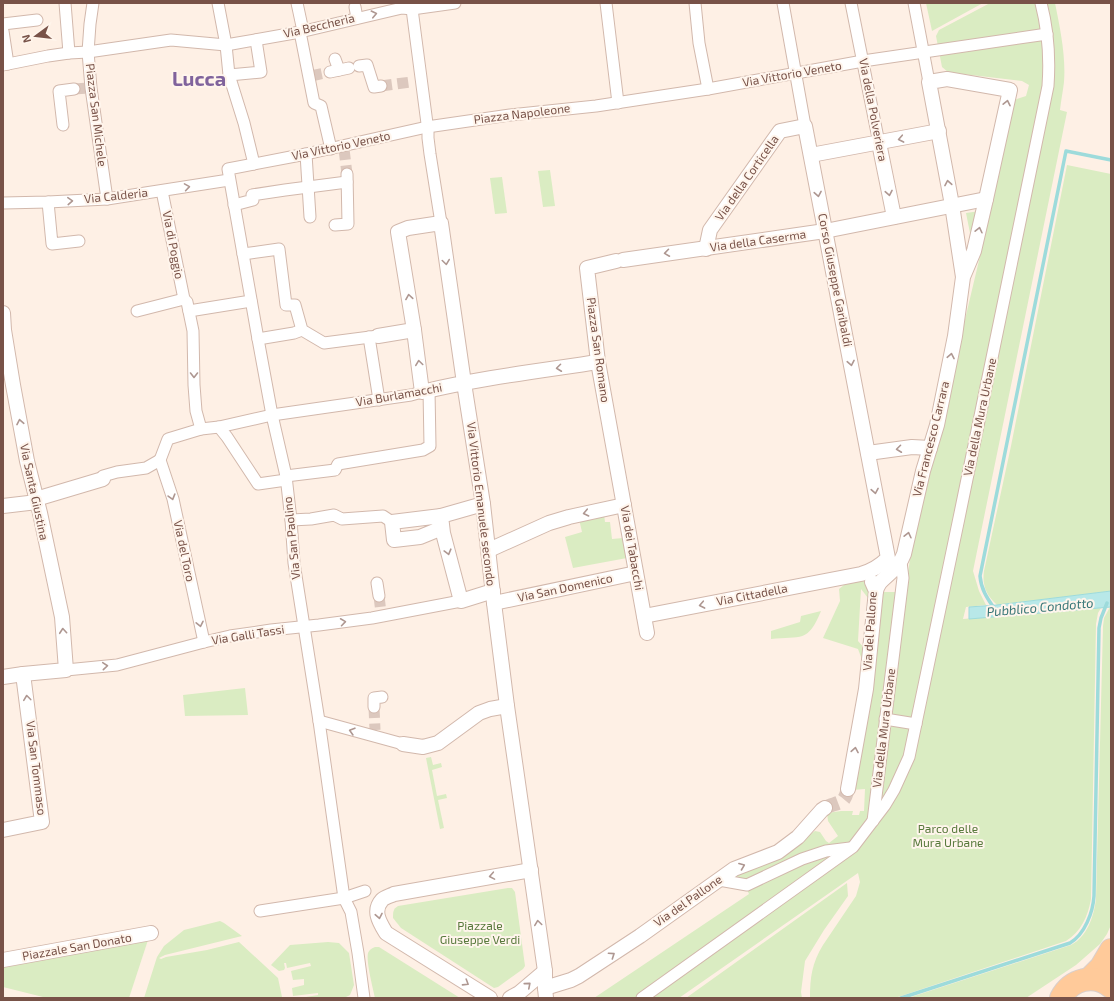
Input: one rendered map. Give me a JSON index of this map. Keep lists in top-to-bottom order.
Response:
{
  "streets": {
    "street": [
      "Via Beccheria",
      "Via Vittorio Veneto",
      "Via della Polveriera",
      "Piazza Napoleone",
      "Piazza San Michele",
      "Via della Corticella",
      "Via Calderia",
      "Via della Caserma",
      "Via di Poggio",
      "Corso Giuseppe Garibaldi",
      "Piazza San Romano",
      "Via Burlamacchi",
      "Via della Mura Urbane",
      "Via Francesco Carrara",
      "Via Santa Giustina",
      "Via Vittorio Emanuele secondo",
      "Via San Paolino",
      "Via dei Tabacchi",
      "Via del Toro",
      "Via San Domenico",
      "Via Cittadella",
      "Via del Pallone",
      "Via Galli Tassi",
      "Via San Tommaso",
      "Piazzale San Donato"
    ]
  },
  "crossings": [
    ["Via Beccheria", "Piazza San Michele"],
    ["Via Vittorio Veneto", "Via della Polveriera"],
    ["Via Vittorio Veneto", "Piazza Napoleone"],
    ["Via Vittorio Veneto", "Via Calderia"],
    ["Via Vittorio Veneto", "Corso Giuseppe Garibaldi"],
    ["Via Vittorio Veneto", "Via della Mura Urbane"],
    ["Via Vittorio Veneto", "Via Francesco Carrara"],
    ["Via Vittorio Veneto", "Via Vittorio Emanuele secondo"],
    ["Via Vittorio Veneto", "Via San Paolino"],
    ["Via della Polveriera", "Via della Caserma"],
    ["Piazza Napoleone", "Via Vittorio Emanuele secondo"],
    ["Piazza San Michele", "Via Calderia"],
    ["Via della Corticella", "Via della Caserma"],
    ["Via della Corticella", "Corso Giuseppe Garibaldi"],
    ["Via Calderia", "Via di Poggio"],
    ["Via Calderia", "Via San Paolino"],
    ["Via della Caserma", "Corso Giuseppe Garibaldi"],
    ["Via della Caserma", "Piazza San Romano"],
    ["Via della Caserma", "Via Francesco Carrara"],
    ["Via di Poggio", "Via Burlamacchi"],
    ["Corso Giuseppe Garibaldi", "Via della Mura Urbane"],
    ["Corso Giuseppe Garibaldi", "Via Francesco Carrara"],
    ["Piazza San Romano", "Via Burlamacchi"],
    ["Piazza San Romano", "Via dei Tabacchi"],
    ["Via Burlamacchi", "Via Vittorio Emanuele secondo"],
    ["Via Burlamacchi", "Via San Paolino"],
    ["Via Burlamacchi", "Via del Toro"],
    ["Via della Mura Urbane", "Via Francesco Carrara"],
    ["Via Santa Giustina", "Via Galli Tassi"],
    ["Via Vittorio Emanuele secondo", "Via San Domenico"],
    ["Via Vittorio Emanuele secondo", "Via Galli Tassi"],
    ["Via San Paolino", "Via Galli Tassi"],
    ["Via dei Tabacchi", "Via San Domenico"],
    ["Via dei Tabacchi", "Via Cittadella"],
    ["Via del Toro", "Via Galli Tassi"],
    ["Via San Domenico", "Via Galli Tassi"],
    ["Via Cittadella", "Via del Pallone"],
    ["Via Galli Tassi", "Via San Tommaso"]
  ],
  "one_way": [
    "Via Calderia",
    "Via di Poggio",
    "Corso Giuseppe Garibaldi",
    "Via Francesco Carrara",
    "Via Santa Giustina",
    "Via del Toro",
    "Via Cittadella",
    "Via del Pallone",
    "Via Galli Tassi",
    "Via San Tommaso"
  ],
  "districts": ["Lucca"],
  "water": ["Pubblico Condotto"],
  "parks": ["Parco delle Mura Urbane", "Piazzale Giuseppe Verdi"],
  "north": "left"
}
